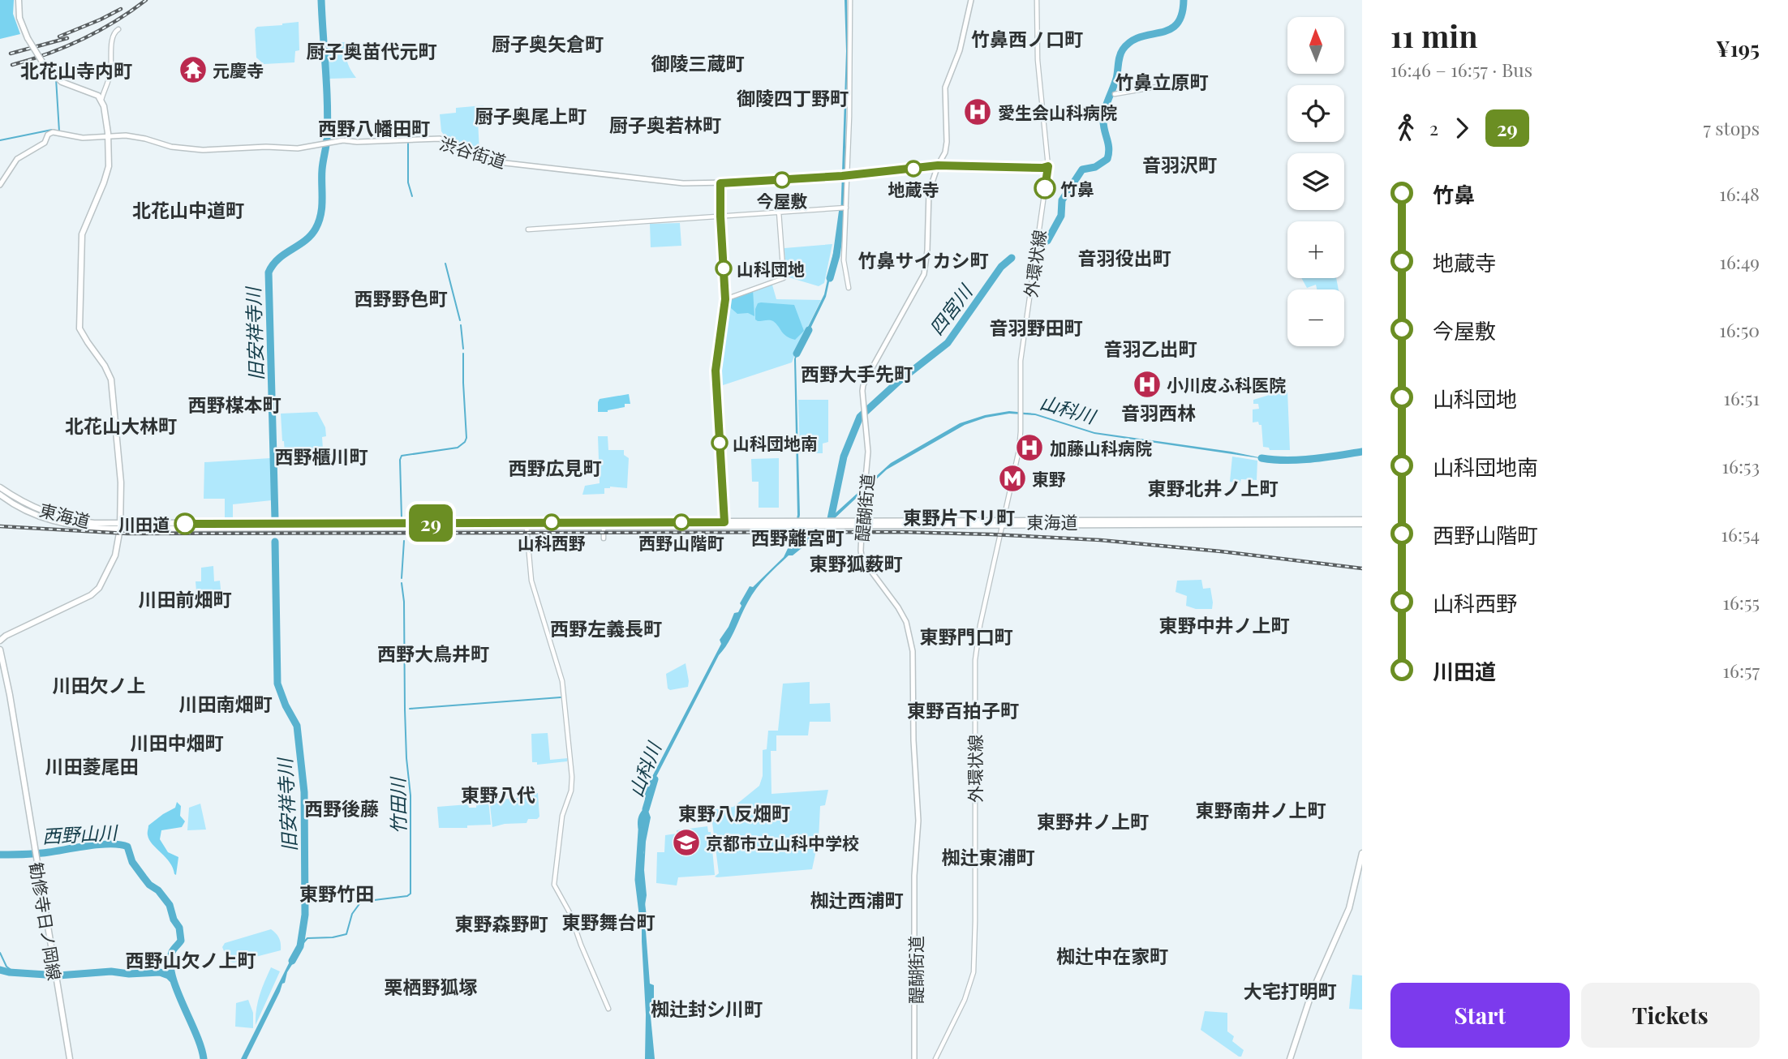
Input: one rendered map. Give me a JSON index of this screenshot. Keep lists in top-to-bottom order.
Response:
{
  "streets": {
    "main road": [
      "渋谷街道",
      "醍醐街道",
      "東海道",
      "勧修寺日ノ岡線"
    ],
    "street": ["外環状線"]
  },
  "crossings": [
    ["渋谷街道", "醍醐街道"],
    ["外環状線", "東海道"],
    ["醍醐街道", "東海道"]
  ],
  "districts": [
    "竹鼻西ノ口町",
    "厨子奥矢倉町",
    "厨子奥苗代元町",
    "御陵三蔵町",
    "北花山寺内町",
    "竹鼻立原町",
    "御陵四丁野町",
    "厨子奥尾上町",
    "厨子奥若林町",
    "西野八幡田町",
    "音羽沢町",
    "北花山中道町",
    "音羽役出町",
    "竹鼻サイカシ町",
    "西野野色町",
    "音羽野田町",
    "音羽乙出町",
    "西野大手先町",
    "西野楳本町",
    "音羽西林",
    "北花山大林町",
    "西野櫃川町",
    "西野広見町",
    "東野北井ノ上町",
    "東野片下リ町",
    "西野離宮町",
    "東野狐薮町",
    "川田前畑町",
    "東野中井ノ上町",
    "西野左義長町",
    "東野門口町",
    "西野大鳥井町",
    "川田欠ノ上",
    "川田南畑町",
    "東野百拍子町",
    "川田中畑町",
    "川田菱尾田",
    "東野八代",
    "西野後藤",
    "東野南井ノ上町",
    "東野八反畑町",
    "東野井ノ上町",
    "椥辻東浦町",
    "東野竹田",
    "椥辻西浦町",
    "東野舞台町",
    "東野森野町",
    "椥辻中在家町",
    "西野山欠ノ上町",
    "栗栖野狐塚",
    "大宅打明町",
    "椥辻封シ川町"
  ],
  "water": [
    "四宮川",
    "旧安祥寺川",
    "山科川",
    "竹田川",
    "西野山川"
  ],
  "places": {
    "temple": ["元慶寺"],
    "hospital": ["愛生会山科病院", "小川皮ふ科医院", "加藤山科病院"],
    "other": [
      "地蔵寺",
      "今屋敷",
      "竹鼻",
      "山科団地",
      "山科団地南",
      "山科西野",
      "西野山階町",
      "川田道"
    ],
    "metro station": ["東野"],
    "school or university": ["京都市立山科中学校"]
  },
  "lines": ["bus line 29"],
  "north": "top",
  "page": {
    "on_map": "29",
    "heading": ["11 min", "16:46 – 16:57 · Bus", "¥195"],
    "map_buttons": ["+", "−"],
    "legs": ["2", "29", "7 stops"],
    "list": [
      {
        "name": "竹鼻",
        "value": "16:48"
      },
      {
        "name": "地蔵寺",
        "value": "16:49"
      },
      {
        "name": "今屋敷",
        "value": "16:50"
      },
      {
        "name": "山科団地",
        "value": "16:51"
      },
      {
        "name": "山科団地南",
        "value": "16:53"
      },
      {
        "name": "西野山階町",
        "value": "16:54"
      },
      {
        "name": "山科西野",
        "value": "16:55"
      },
      {
        "name": "川田道",
        "value": "16:57"
      }
    ],
    "buttons": ["Start", "Tickets"]
  }
}
